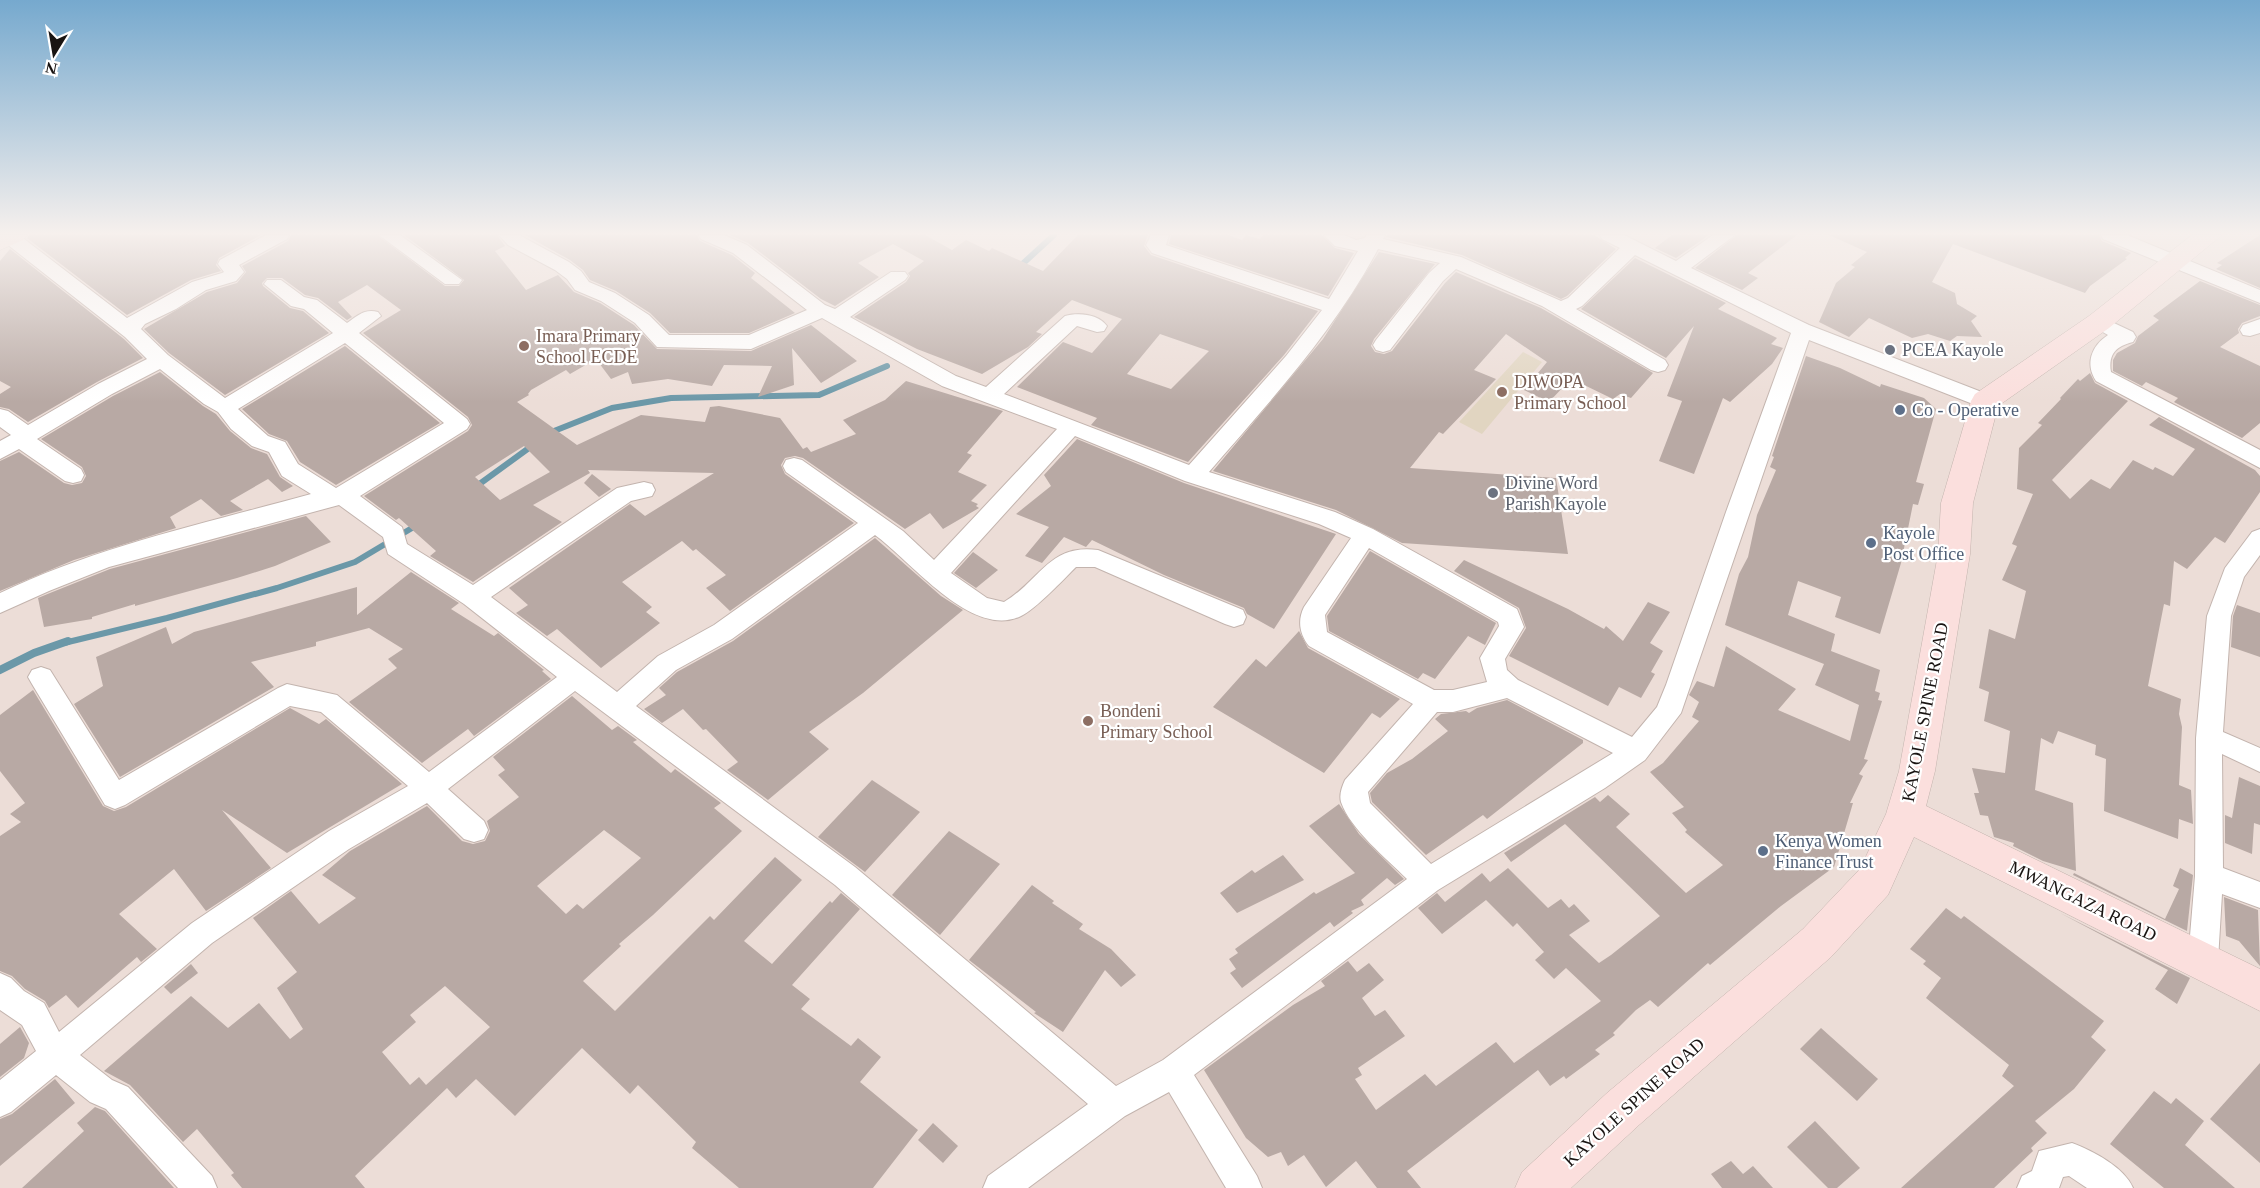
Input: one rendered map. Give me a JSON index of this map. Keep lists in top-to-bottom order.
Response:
{
  "streets": {
    "main road": ["KAYOLE SPINE ROAD", "MWANGAZA ROAD"]
  },
  "crossings": [
    ["KAYOLE SPINE ROAD", "MWANGAZA ROAD"]
  ],
  "places": [
    "Imara Primary School ECDE",
    "PCEA Kayole",
    "DIWOPA Primary School",
    "Co - Operative",
    "Divine Word Parish Kayole",
    "Kayole Post Office",
    "Bondeni Primary School",
    "Kenya Women Finance Trust"
  ],
  "north": "bottom"
}
